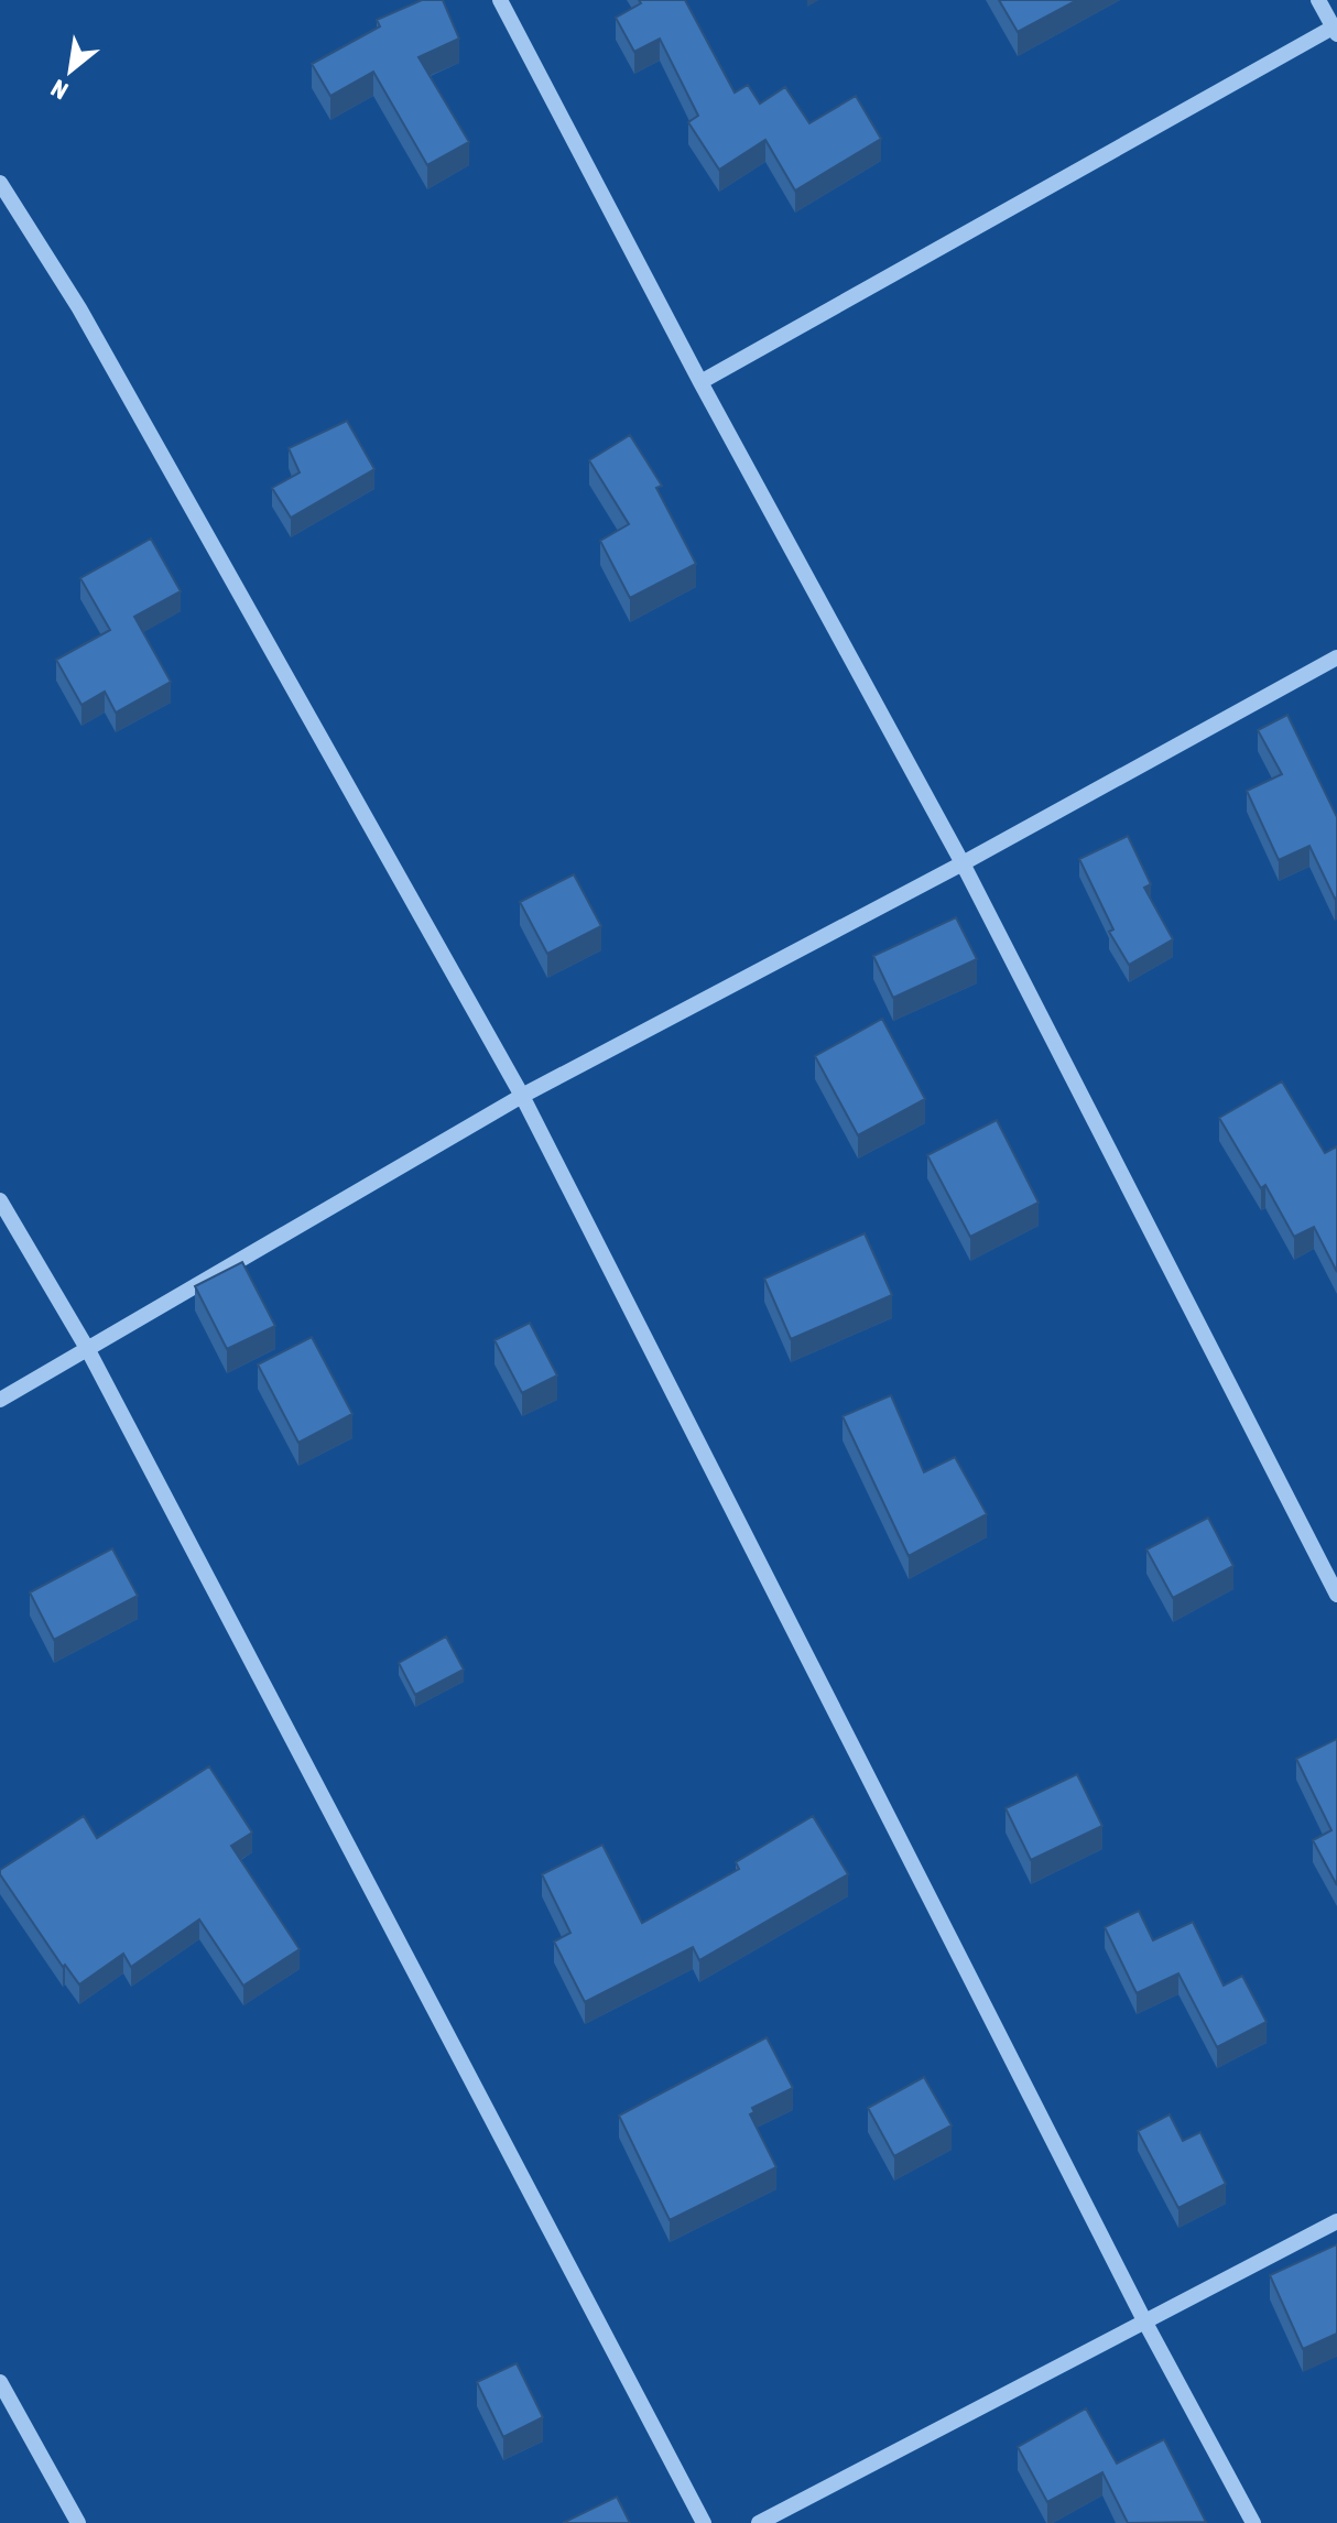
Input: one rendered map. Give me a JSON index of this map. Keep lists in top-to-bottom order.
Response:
{
  "north": "bottom left"
}
